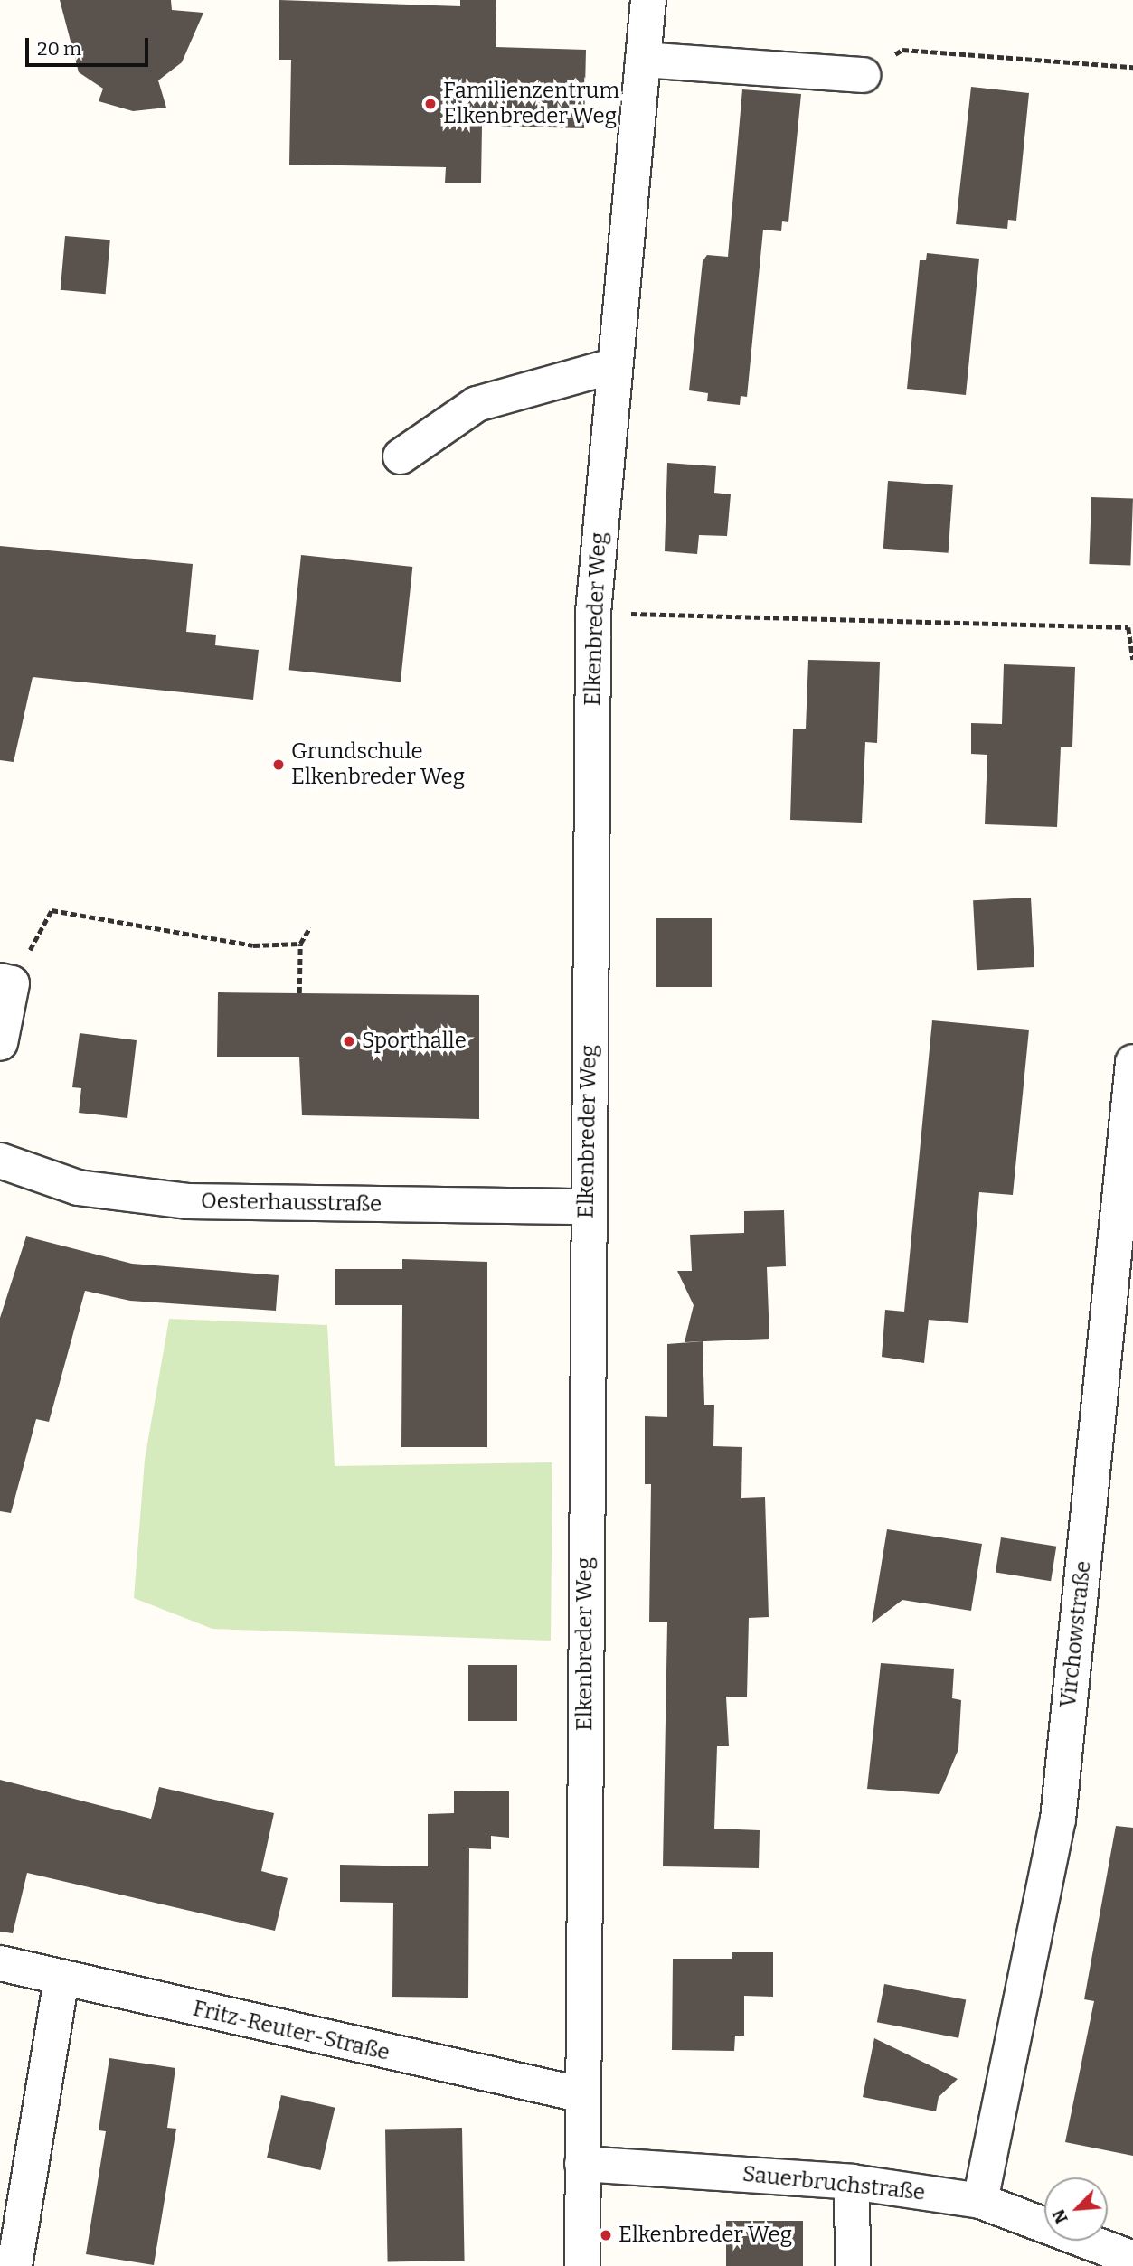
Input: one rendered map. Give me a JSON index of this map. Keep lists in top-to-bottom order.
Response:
{
  "streets": {
    "street": [
      "Elkenbreder Weg",
      "Oesterhausstraße",
      "Virchowstraße",
      "Fritz-Reuter-Straße",
      "Sauerbruchstraße"
    ]
  },
  "crossings": [
    ["Elkenbreder Weg", "Oesterhausstraße"],
    ["Elkenbreder Weg", "Fritz-Reuter-Straße"],
    ["Elkenbreder Weg", "Sauerbruchstraße"],
    ["Virchowstraße", "Sauerbruchstraße"]
  ],
  "places": [
    "Familienzentrum Elkenbreder Weg",
    "Grundschule Elkenbreder Weg",
    "Sporthalle",
    "Elkenbreder Weg"
  ],
  "scale_bar": "20 m",
  "north": "bottom left"
}
